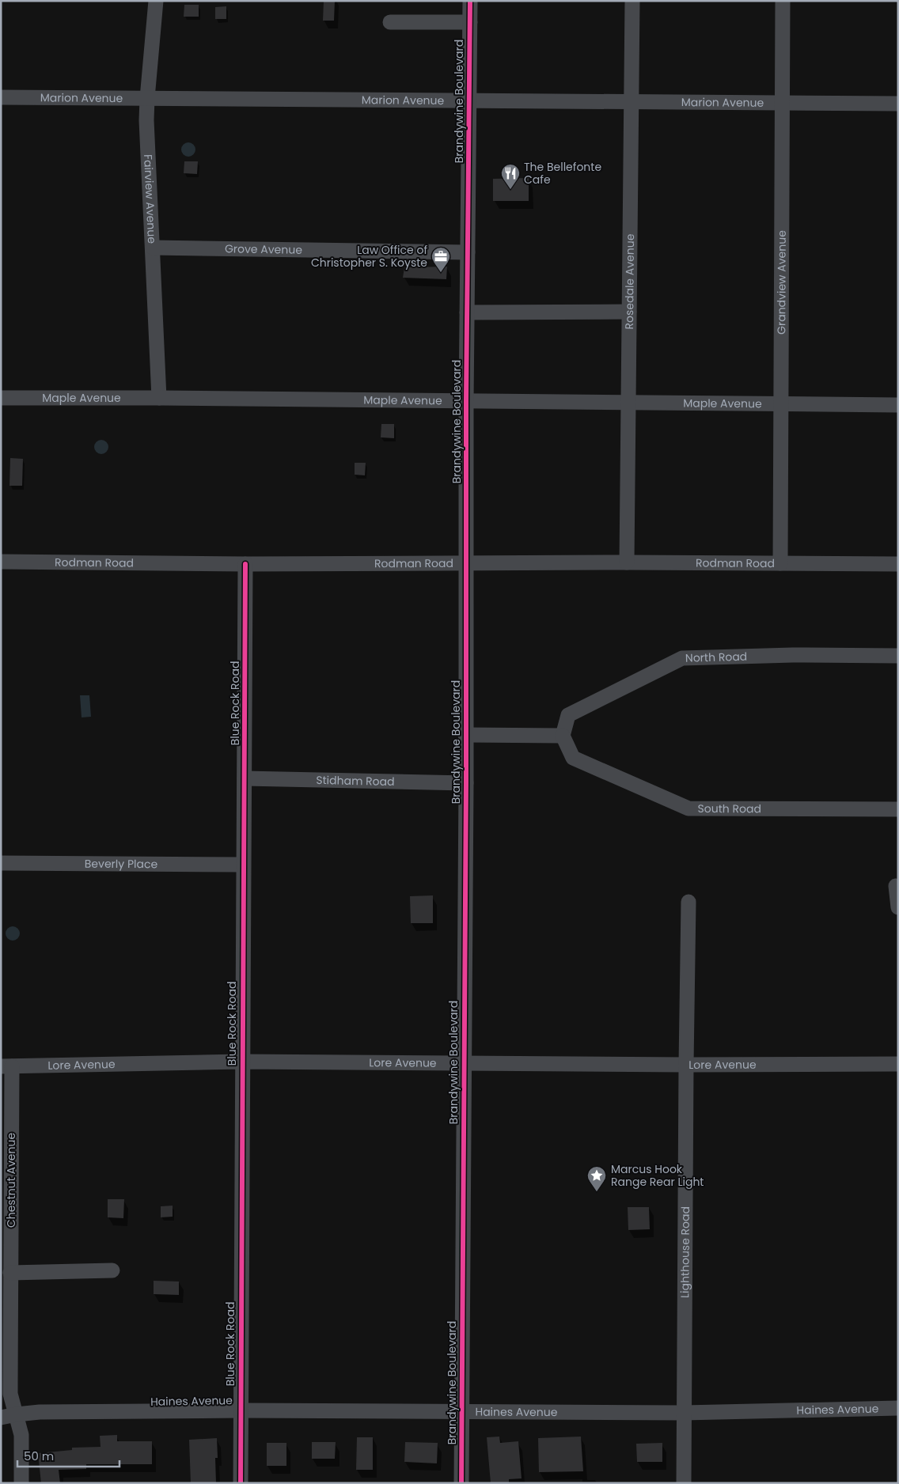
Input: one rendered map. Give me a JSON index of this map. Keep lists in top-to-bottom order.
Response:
{
  "streets": {
    "street": [
      "Marion Avenue",
      "Brandywine Boulevard",
      "Fairview Avenue",
      "Grove Avenue",
      "Rosedale Avenue",
      "Grandview Avenue",
      "Maple Avenue",
      "Rodman Road",
      "North Road",
      "Blue Rock Road",
      "Stidham Road",
      "South Road",
      "Beverly Place",
      "Lore Avenue",
      "Chestnut Avenue",
      "Lighthouse Road",
      "Haines Avenue"
    ]
  },
  "crossings": [
    ["Marion Avenue", "Brandywine Boulevard"],
    ["Marion Avenue", "Fairview Avenue"],
    ["Marion Avenue", "Rosedale Avenue"],
    ["Marion Avenue", "Grandview Avenue"],
    ["Brandywine Boulevard", "Grove Avenue"],
    ["Brandywine Boulevard", "Maple Avenue"],
    ["Brandywine Boulevard", "Rodman Road"],
    ["Brandywine Boulevard", "Stidham Road"],
    ["Brandywine Boulevard", "Lore Avenue"],
    ["Brandywine Boulevard", "Haines Avenue"],
    ["Fairview Avenue", "Grove Avenue"],
    ["Fairview Avenue", "Maple Avenue"],
    ["Rosedale Avenue", "Maple Avenue"],
    ["Rosedale Avenue", "Rodman Road"],
    ["Grandview Avenue", "Maple Avenue"],
    ["Grandview Avenue", "Rodman Road"],
    ["Rodman Road", "Blue Rock Road"],
    ["North Road", "South Road"],
    ["Blue Rock Road", "Stidham Road"],
    ["Blue Rock Road", "Beverly Place"],
    ["Blue Rock Road", "Lore Avenue"],
    ["Blue Rock Road", "Haines Avenue"],
    ["Lore Avenue", "Chestnut Avenue"],
    ["Lore Avenue", "Lighthouse Road"],
    ["Chestnut Avenue", "Haines Avenue"],
    ["Lighthouse Road", "Haines Avenue"]
  ],
  "places": {
    "restaurant": ["The Bellefonte Cafe"],
    "office": ["Law Office of Christopher S. Koyste"],
    "place": ["Marcus Hook Range Rear Light"]
  },
  "scale_bar": "50 m"
}
